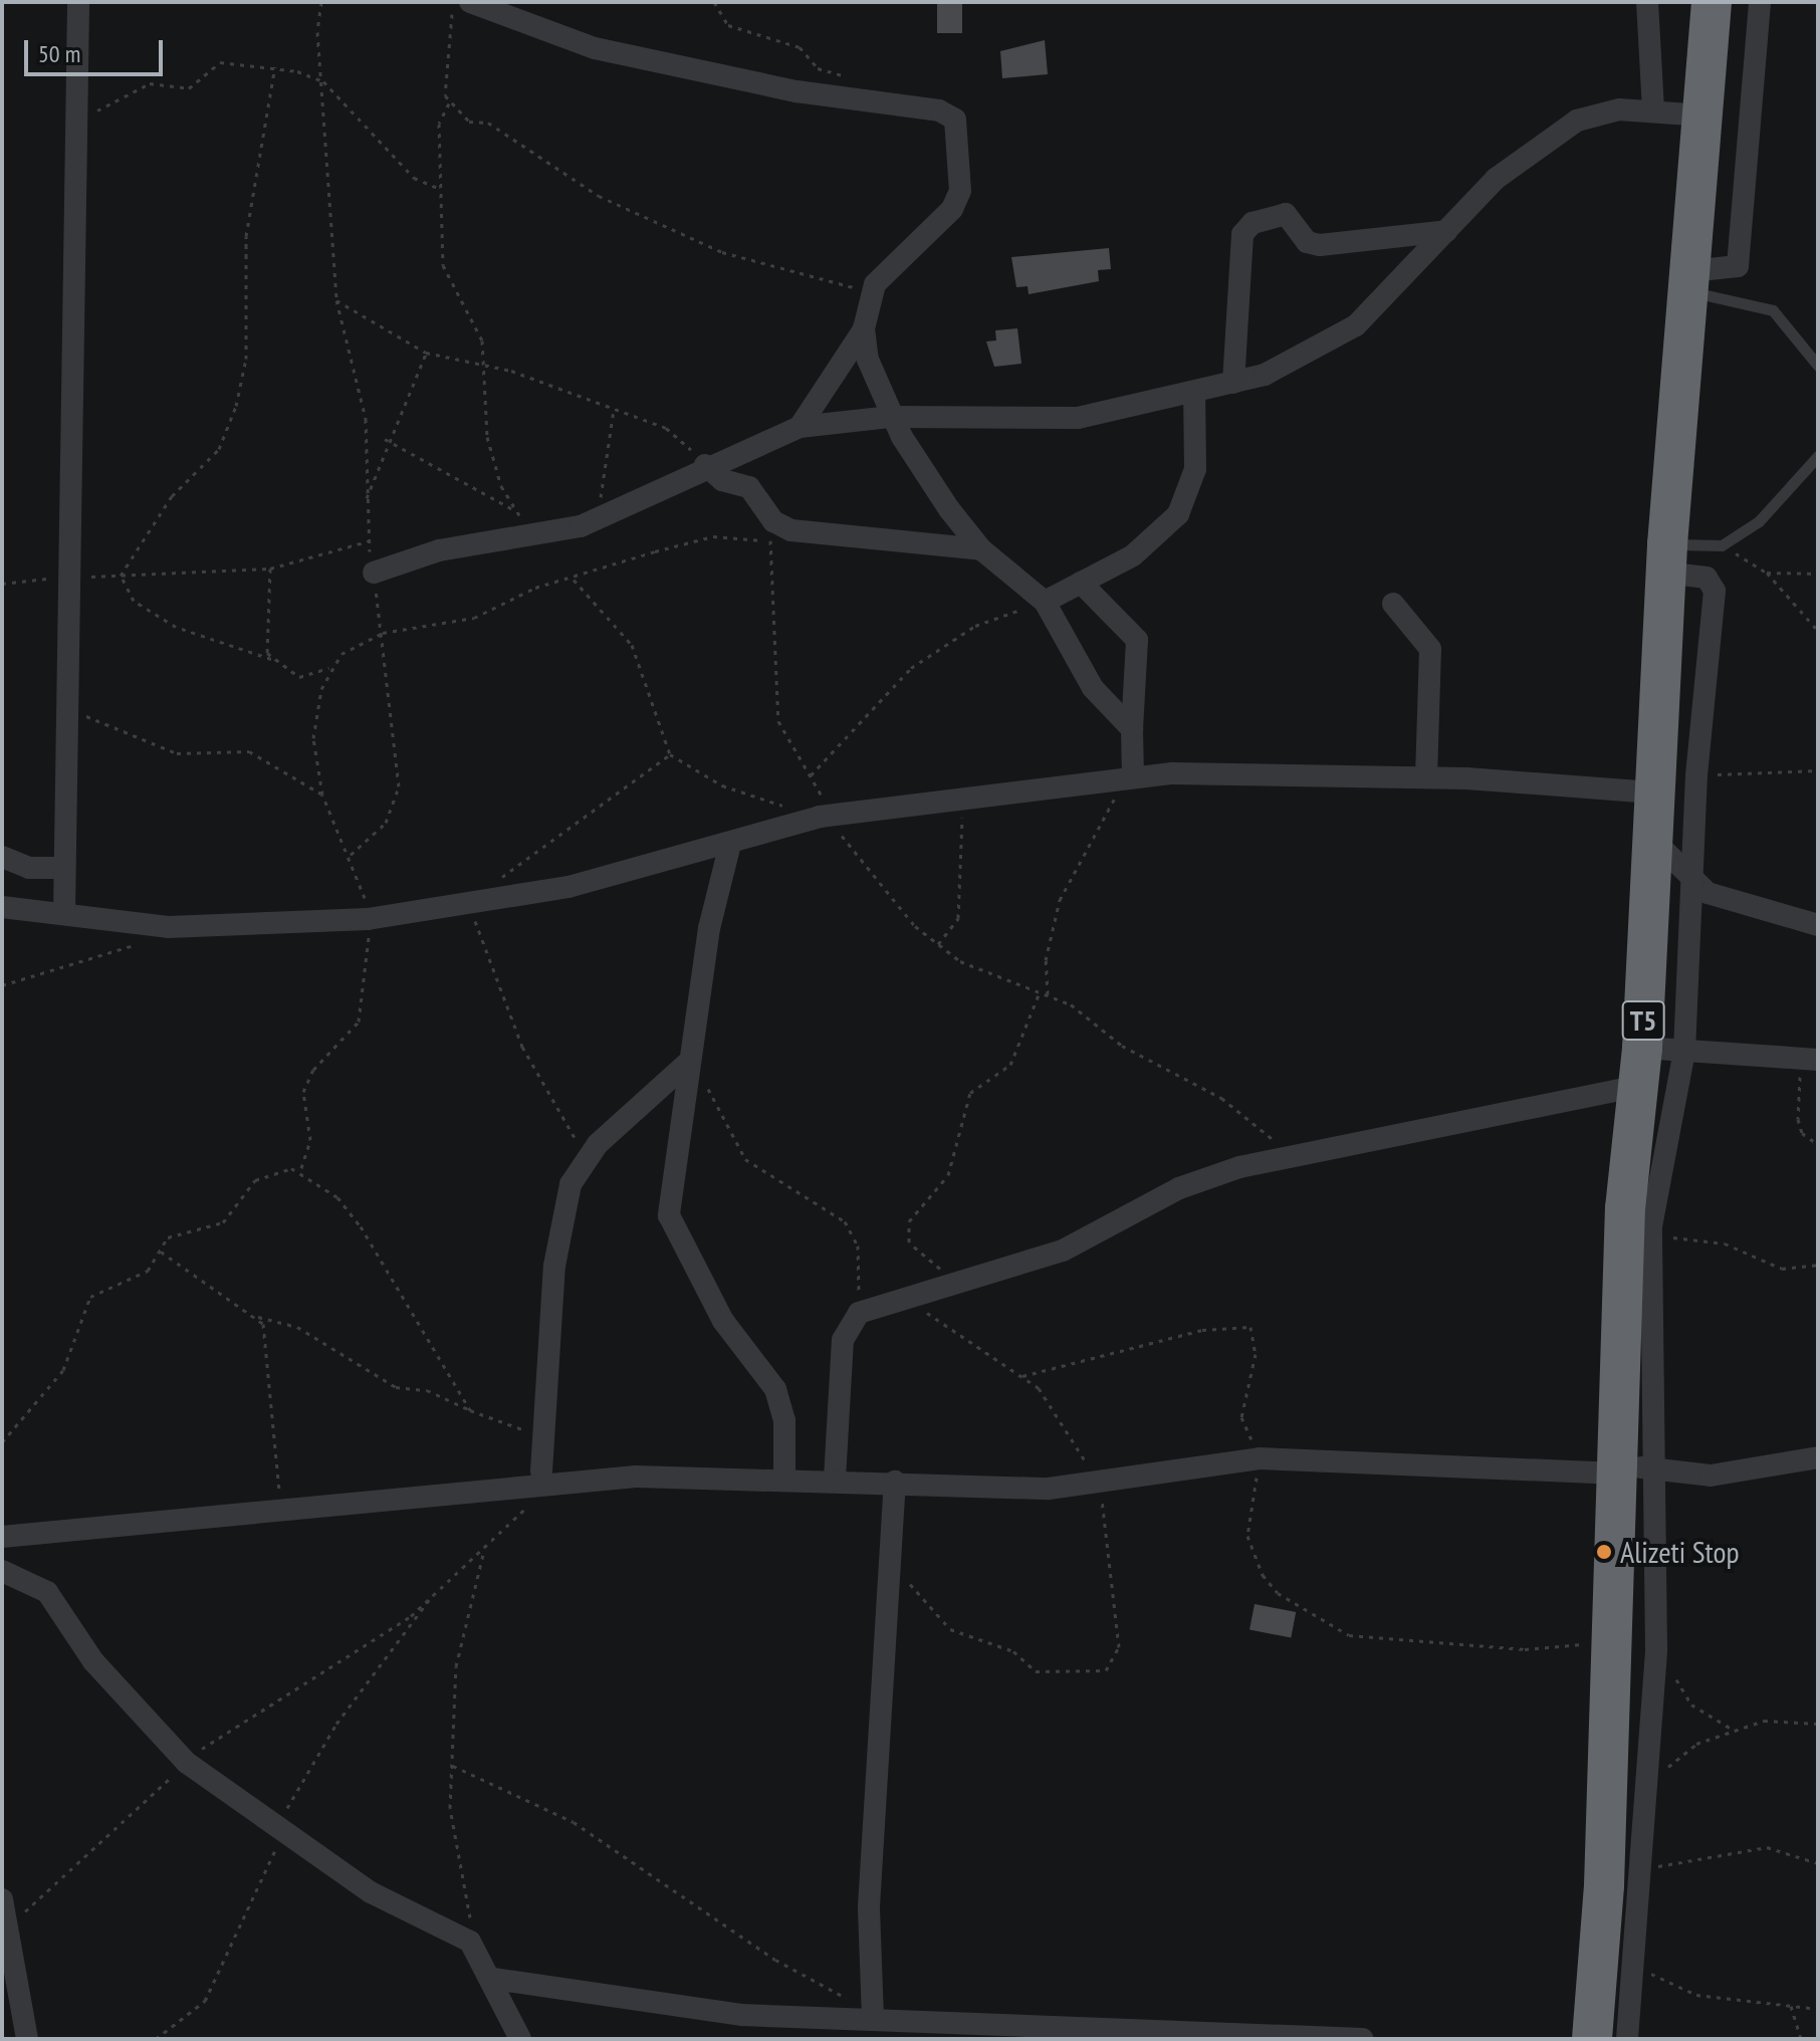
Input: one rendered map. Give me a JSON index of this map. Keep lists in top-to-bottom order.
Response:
{
  "streets": {
    "highway": ["T5"]
  },
  "places": ["Alizeti Stop"],
  "scale_bar": "50 m"
}
